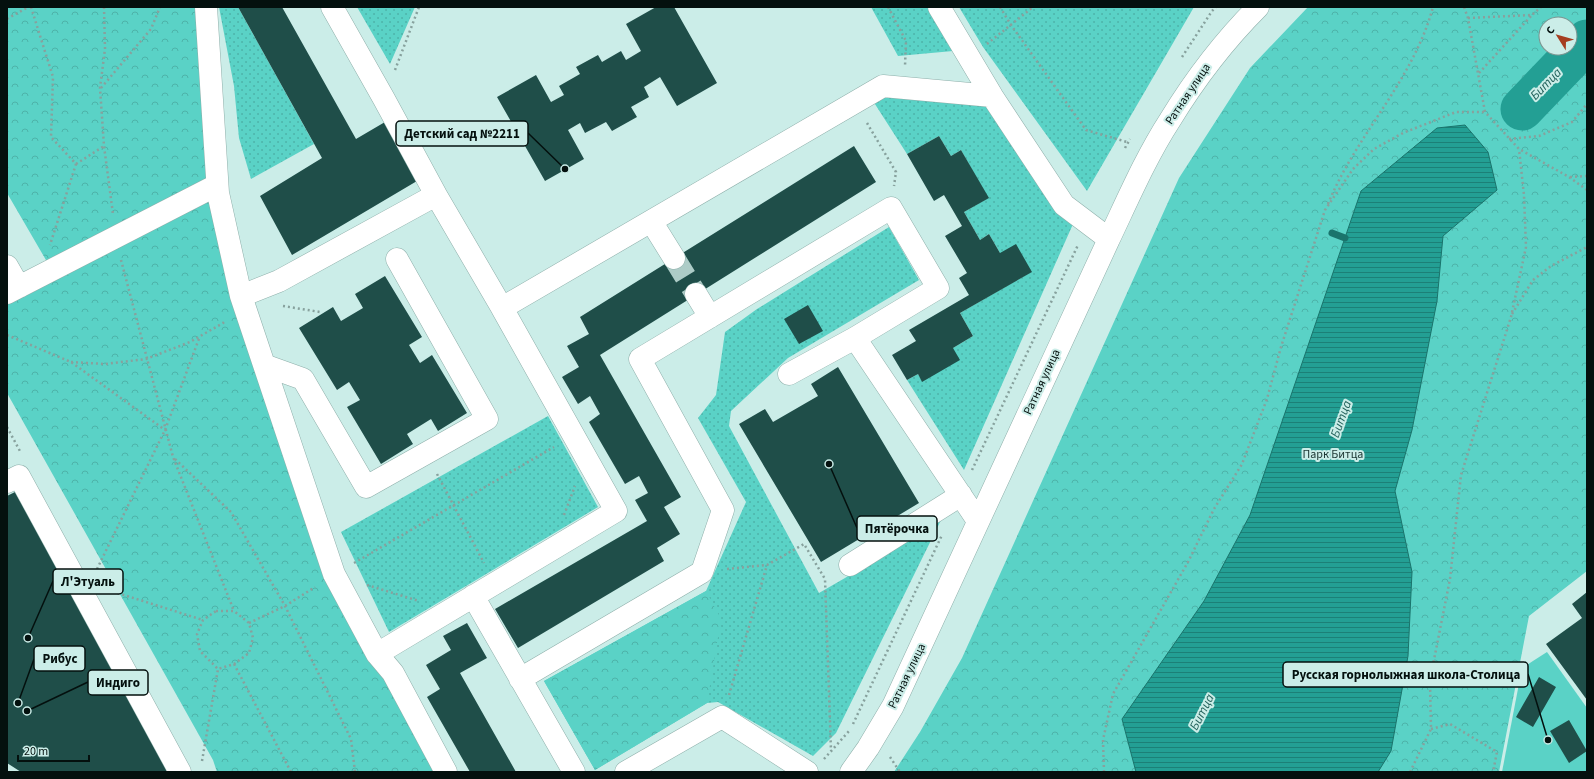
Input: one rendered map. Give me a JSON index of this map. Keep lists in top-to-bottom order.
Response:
{
  "streets": {
    "street": ["Ратная улица"]
  },
  "water": ["Битца"],
  "parks": ["Парк Битца"],
  "places": [
    "Детский сад №2211",
    "Пятёрочка",
    "Л'Этуаль",
    "Рибус",
    "Индиго",
    "Русская горнолыжная школа-Столица"
  ],
  "scale_bar": "20 m",
  "north": "top left"
}
